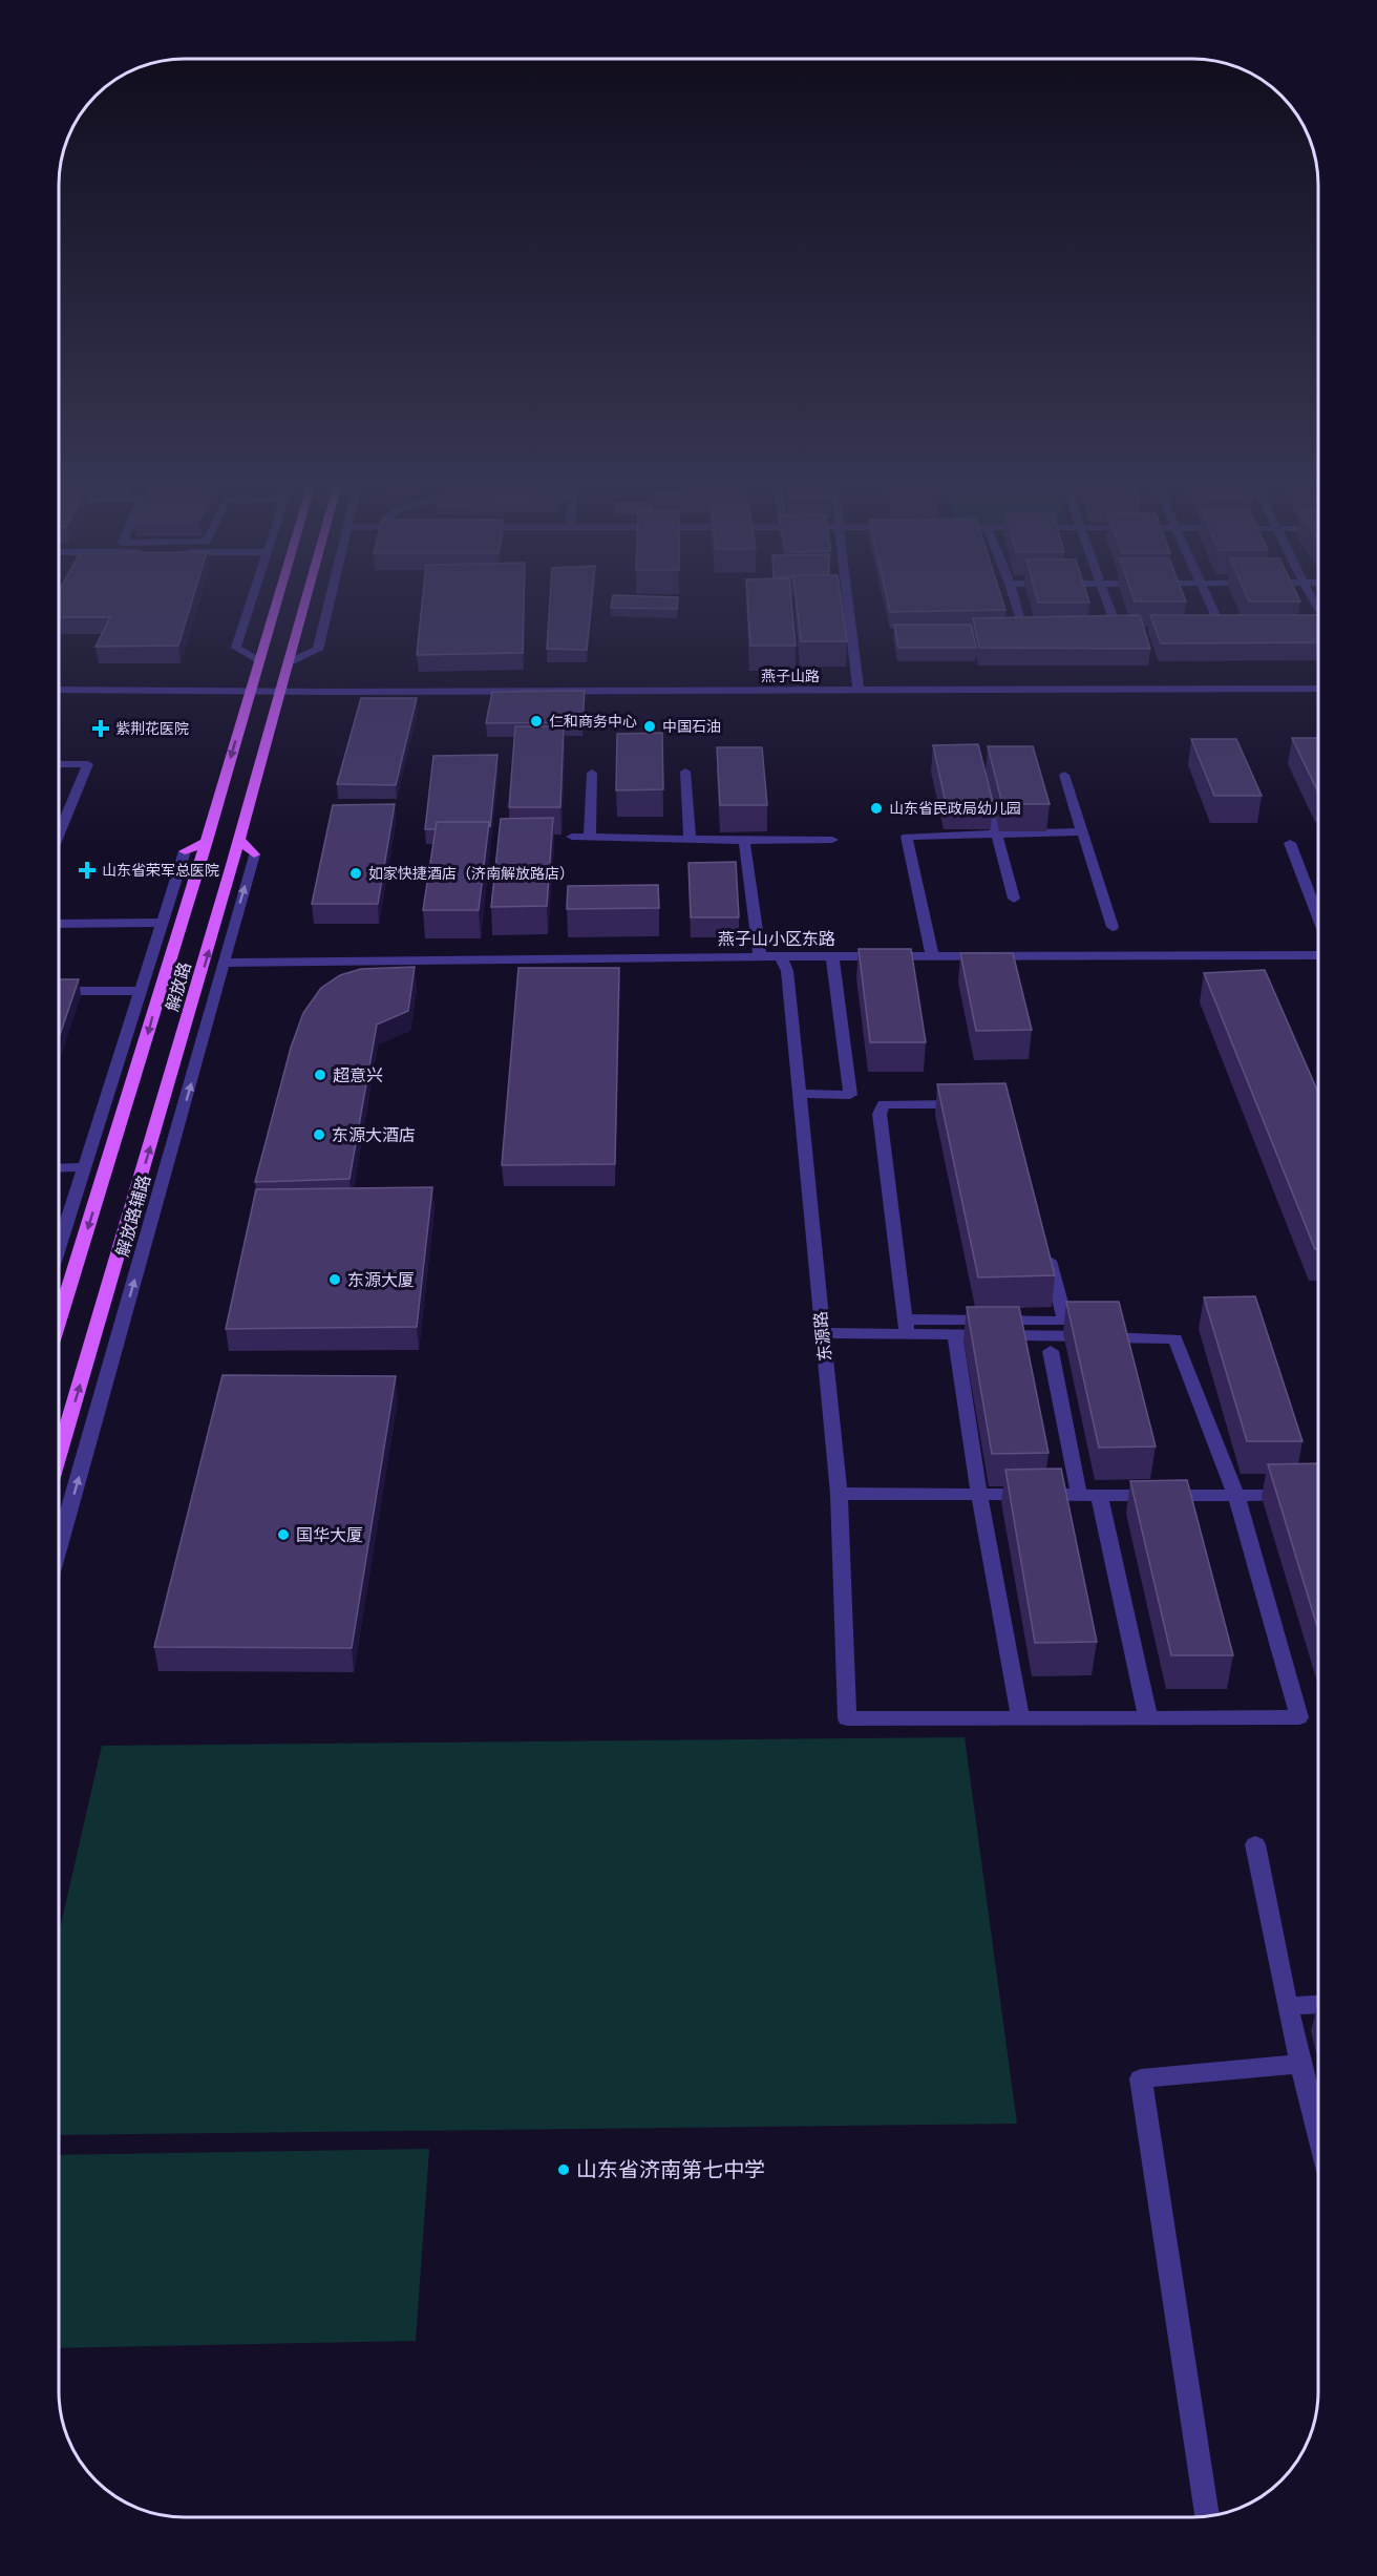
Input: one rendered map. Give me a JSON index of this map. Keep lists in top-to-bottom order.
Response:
{
  "streets": {
    "main road": ["解放路"],
    "street": [
      "燕子山路",
      "燕子山小区东路",
      "解放路辅路",
      "东源路"
    ]
  },
  "crossings": [
    ["燕子山路", "解放路"],
    ["燕子山小区东路", "解放路辅路"],
    ["燕子山小区东路", "东源路"]
  ],
  "places": {
    "other": [
      "仁和商务中心",
      "中国石油",
      "山东省民政局幼儿园",
      "如家快捷酒店（济南解放路店）",
      "超意兴",
      "东源大酒店",
      "东源大厦",
      "国华大厦",
      "山东省济南第七中学"
    ],
    "health": ["紫荆花医院", "山东省荣军总医院"]
  }
}
